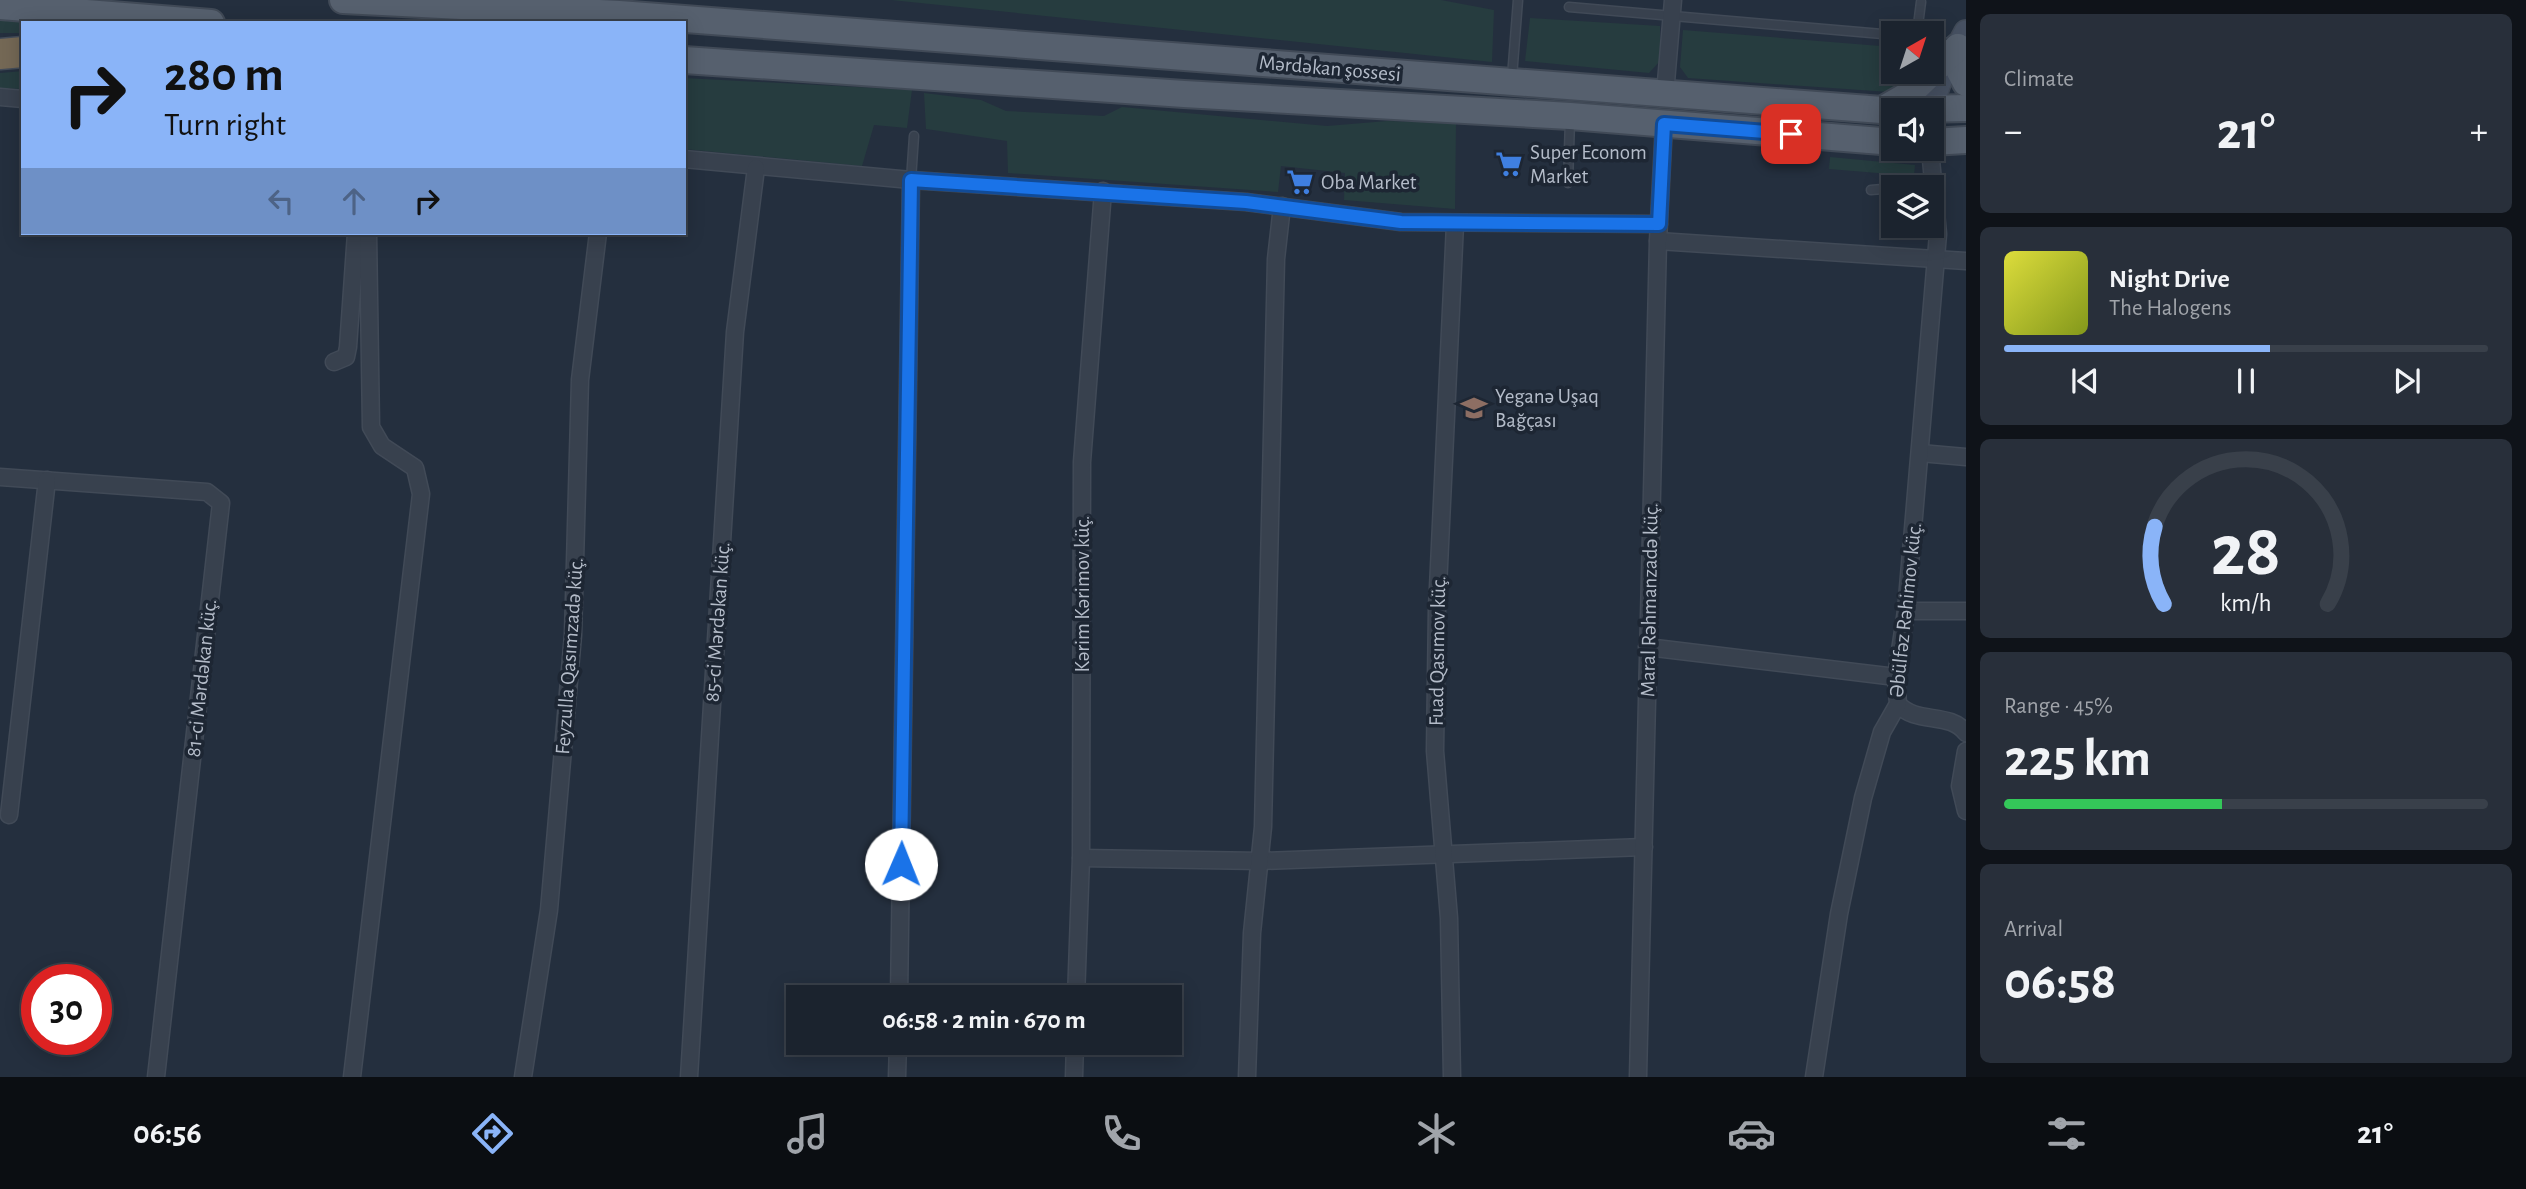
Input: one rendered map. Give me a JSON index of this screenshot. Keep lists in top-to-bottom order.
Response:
{
  "streets": {
    "main road": ["Mərdəkan şossesi"],
    "street": [
      "Kərim Kərimov küç.",
      "Maral Rəhmanzadə küç.",
      "Əbülfəz Rəhimov küç.",
      "85-ci Mərdəkan küç.",
      "Fuad Qasımov küç.",
      "Feyzulla Qasımzadə küç.",
      "81-ci Mərdəkan küç."
    ]
  },
  "crossings": [
    ["Mərdəkan şossesi", "Maral Rəhmanzadə küç."]
  ],
  "places": {
    "supermarket": ["Super Econom Market", "Oba Market"],
    "school or university": ["Yeganə Uşaq Bağçası"]
  },
  "north": "top right",
  "page": {
    "tile": [
      "Climate",
      ["Range · 45%", "225 km"],
      ["Arrival", "06:58"]
    ],
    "turn": ["280 m", "Turn right"],
    "heat": ["−", "21°", "+"],
    "song": ["Night Drive", "The Halogens"],
    "limit": "30",
    "trip": "06:58 · 2 min · 670 m",
    "tabs": ["06:56", "21°"],
    "gauge": ["28", "km/h"]
  }
}
